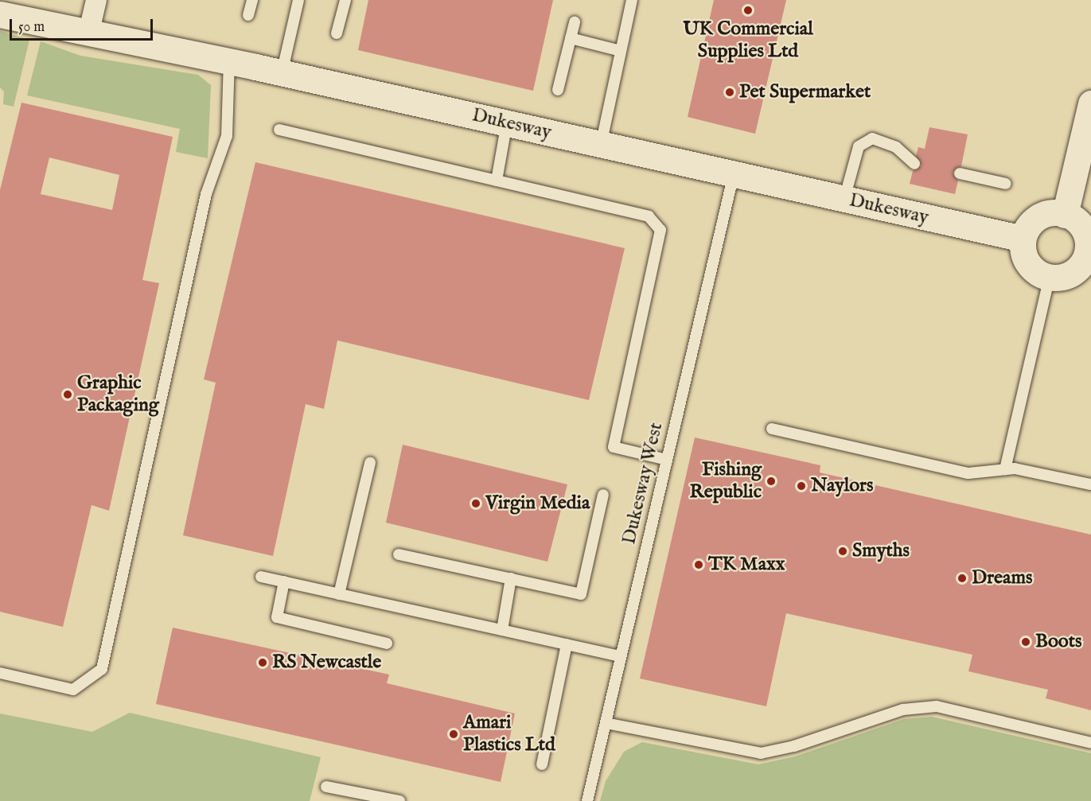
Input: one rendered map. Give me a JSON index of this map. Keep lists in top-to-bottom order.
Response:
{
  "streets": {
    "street": ["Dukesway"],
    "lane": ["Dukesway West"]
  },
  "crossings": [
    ["Dukesway", "Dukesway West"]
  ],
  "places": [
    "UK Commercial Supplies Ltd",
    "Pet Supermarket",
    "Graphic Packaging",
    "Fishing Republic",
    "Naylors",
    "Virgin Media",
    "Smyths",
    "TK Maxx",
    "Dreams",
    "Boots",
    "RS Newcastle",
    "Amari Plastics Ltd"
  ],
  "scale_bar": "50 m"
}
